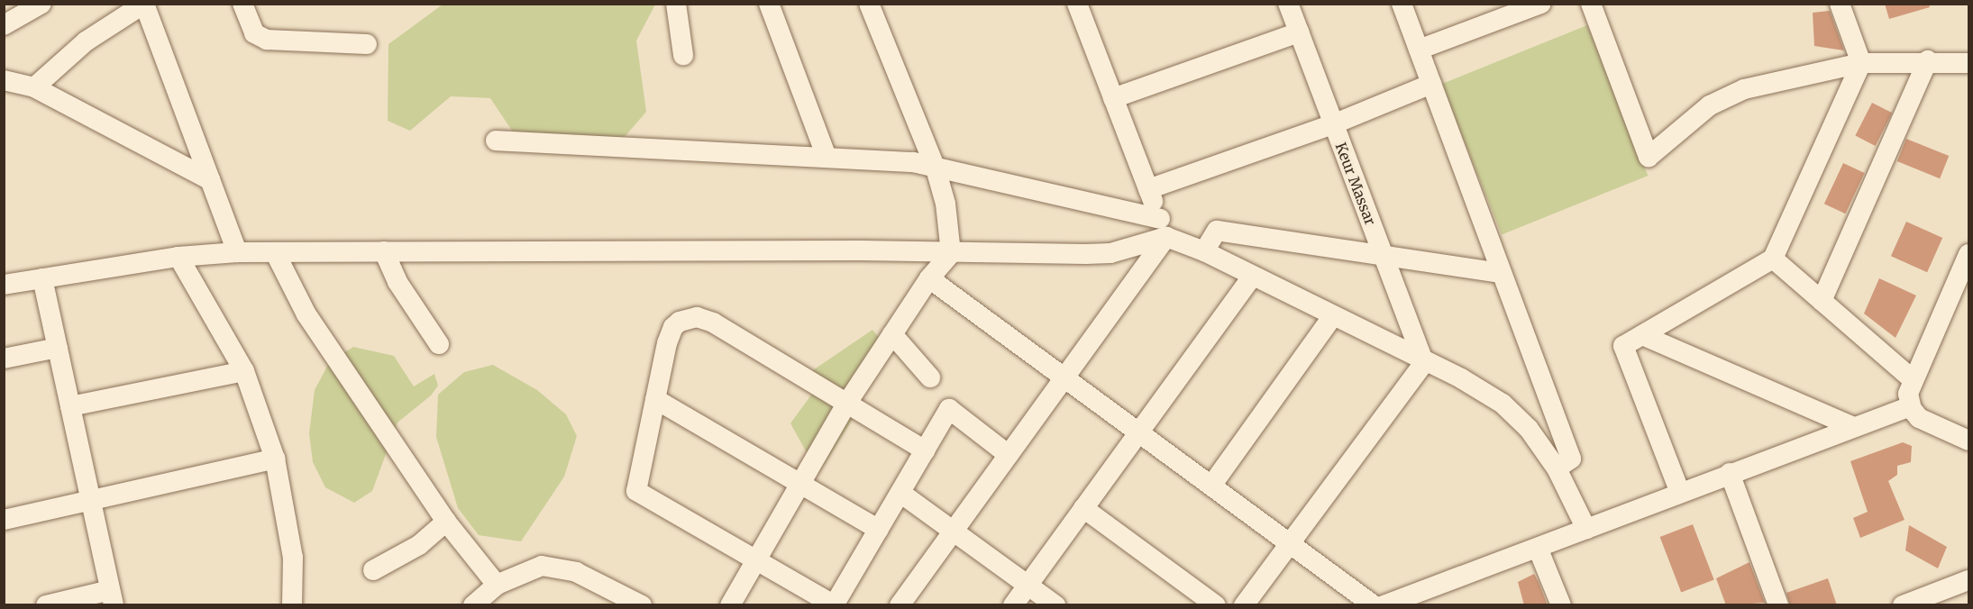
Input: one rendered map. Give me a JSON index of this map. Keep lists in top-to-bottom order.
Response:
{
  "streets": {
    "street": ["Keur Massar"]
  }
}
